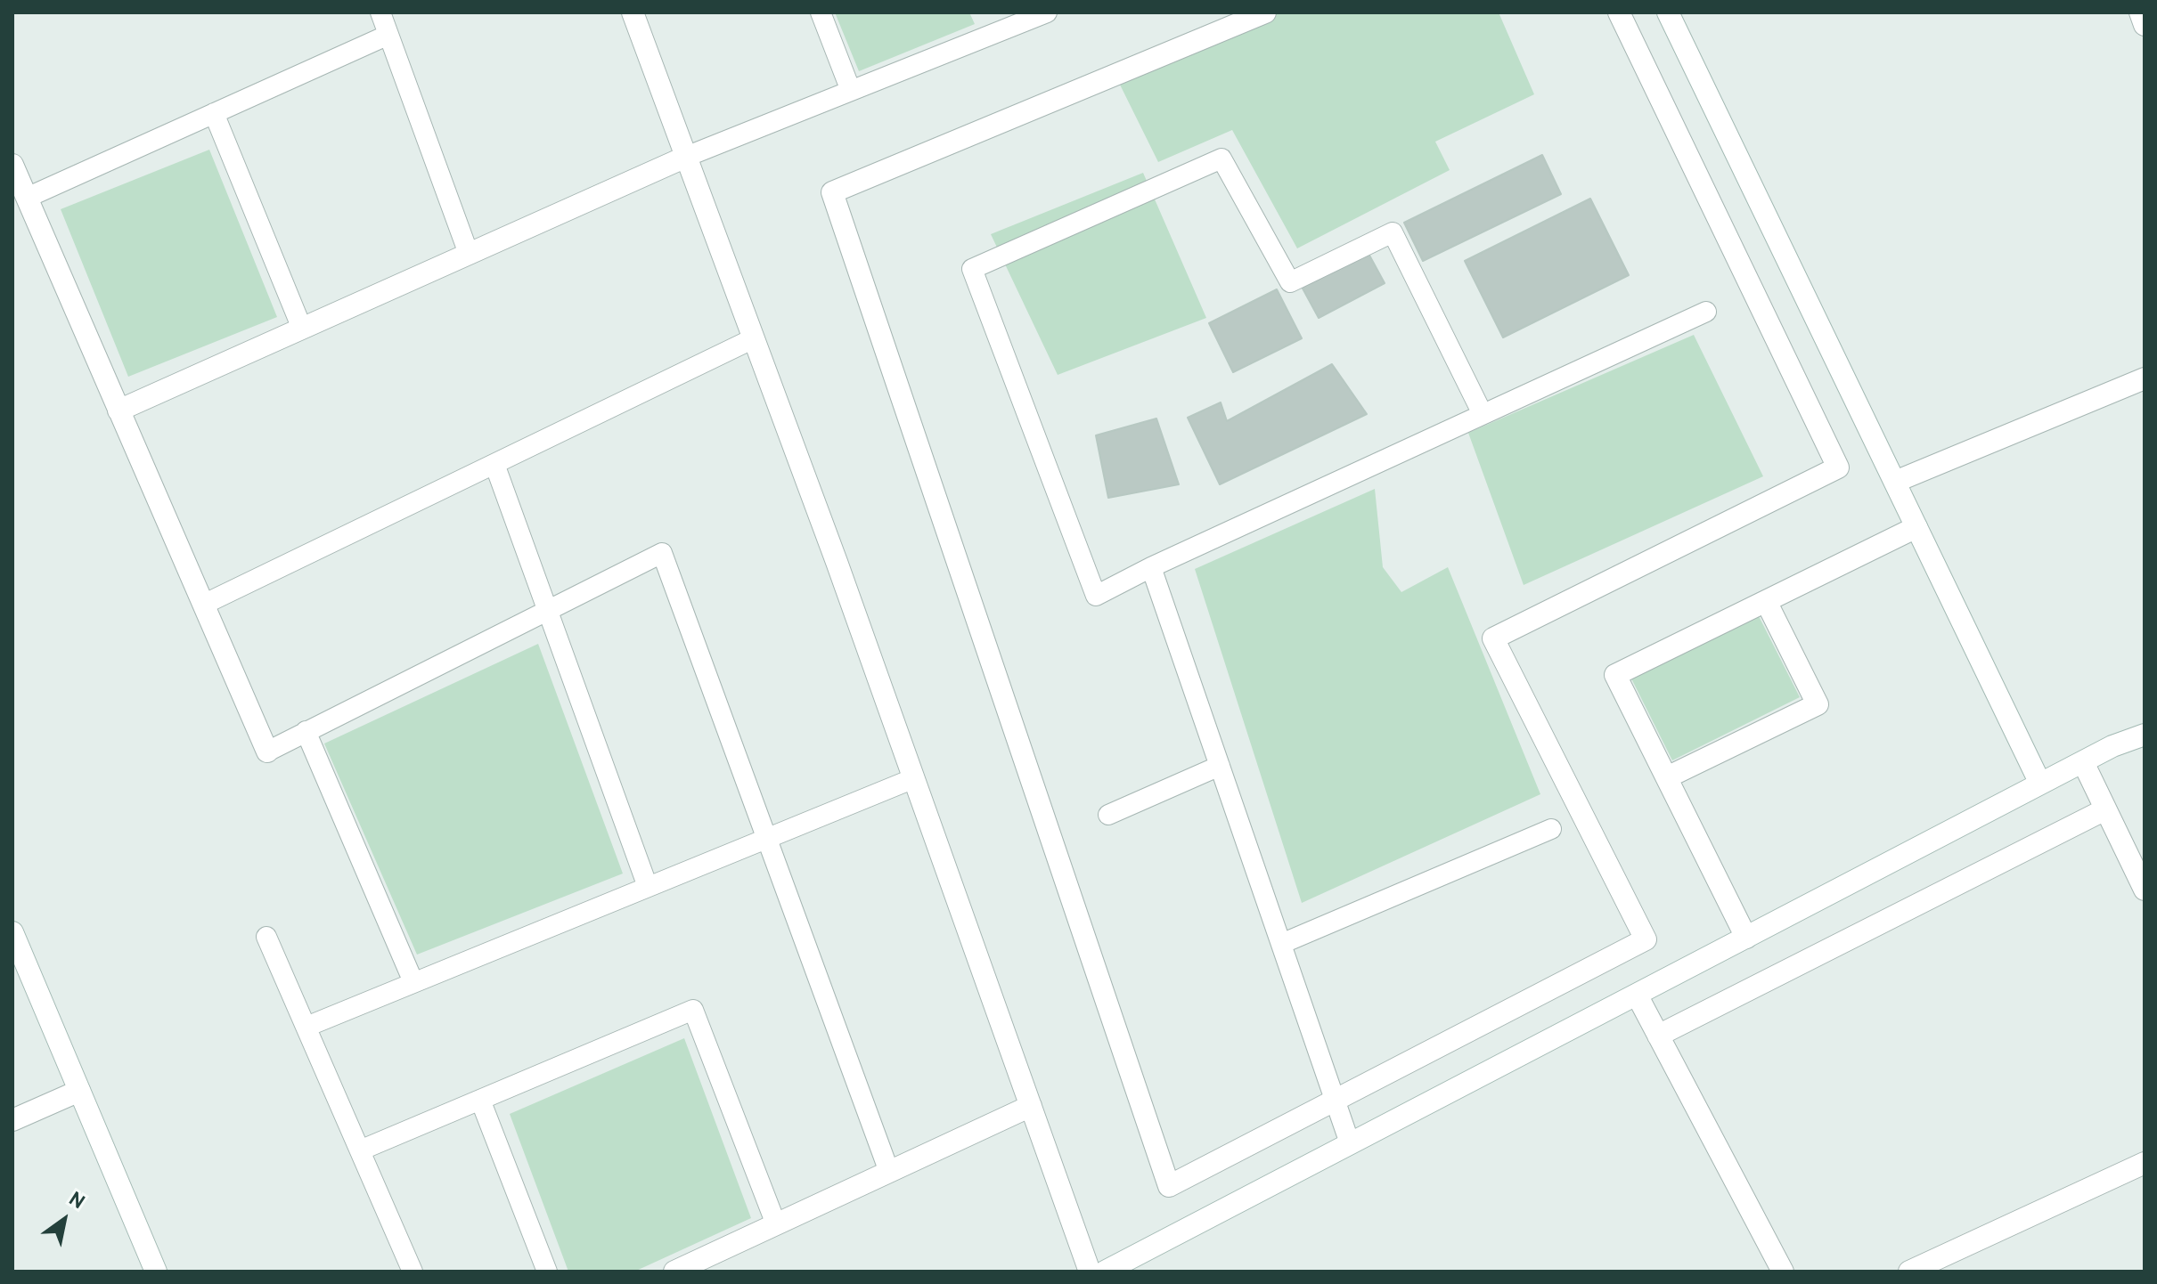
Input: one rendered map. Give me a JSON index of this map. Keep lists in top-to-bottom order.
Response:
{
  "north": "top right"
}
